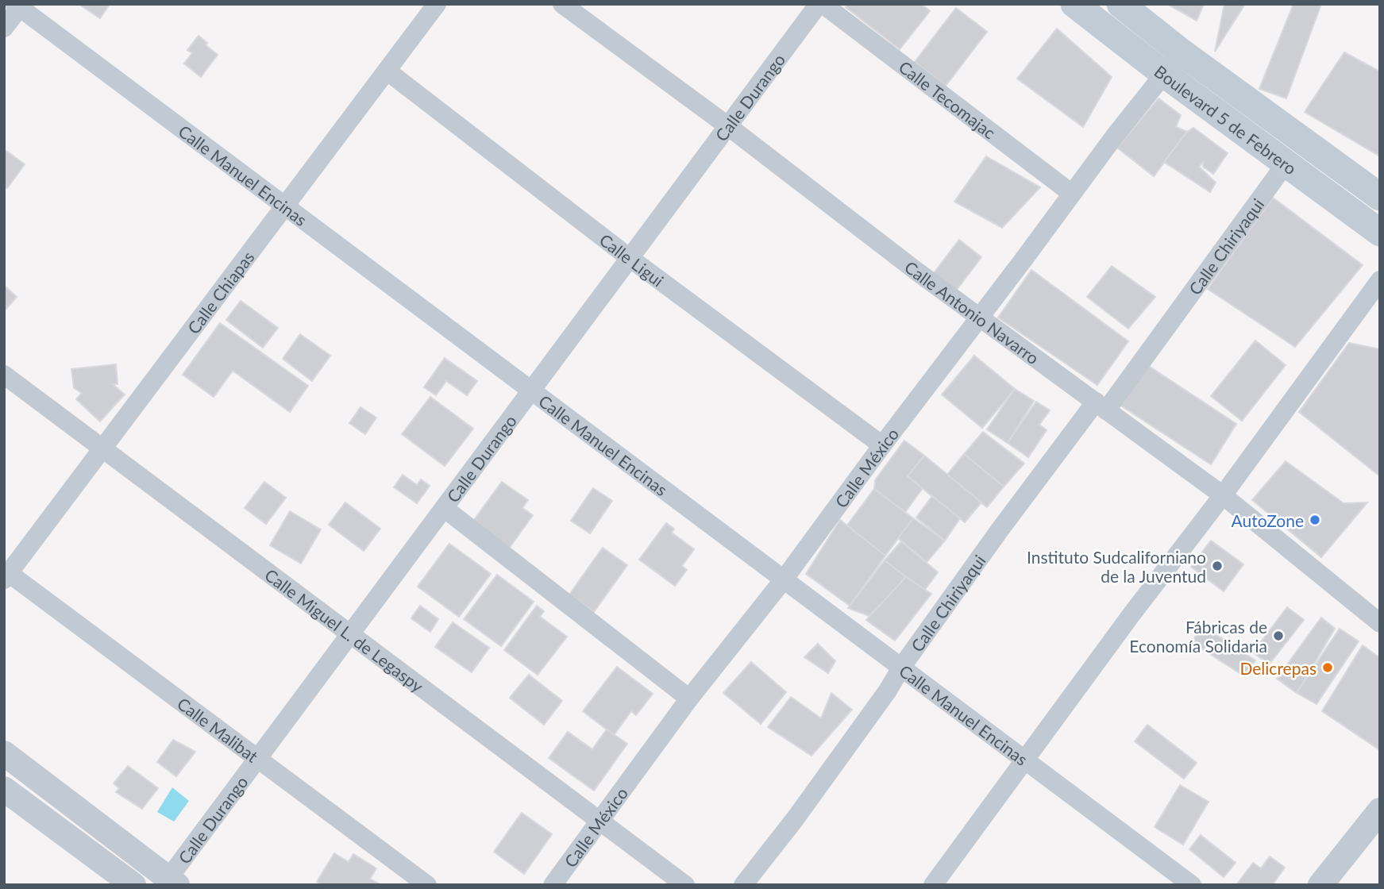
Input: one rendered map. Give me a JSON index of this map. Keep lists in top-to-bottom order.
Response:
{
  "streets": {
    "main road": ["Boulevard 5 de Febrero"],
    "street": [
      "Calle Durango",
      "Calle Tecomajac",
      "Calle Manuel Encinas",
      "Calle Chiriyaqui",
      "Calle Ligui",
      "Calle Chiapas",
      "Calle Antonio Navarro",
      "Calle México",
      "Calle Miguel L. de Legaspy",
      "Calle Malibat"
    ]
  },
  "crossings": [
    ["Calle Durango", "Calle Tecomajac"],
    ["Calle Durango", "Calle Manuel Encinas"],
    ["Calle Durango", "Calle Ligui"],
    ["Calle Durango", "Calle Antonio Navarro"],
    ["Calle Durango", "Calle Miguel L. de Legaspy"],
    ["Calle Durango", "Calle Malibat"],
    ["Calle Tecomajac", "Calle México"],
    ["Boulevard 5 de Febrero", "Calle Chiriyaqui"],
    ["Boulevard 5 de Febrero", "Calle México"],
    ["Calle Manuel Encinas", "Calle Chiriyaqui"],
    ["Calle Manuel Encinas", "Calle Chiapas"],
    ["Calle Manuel Encinas", "Calle México"],
    ["Calle Chiriyaqui", "Calle Antonio Navarro"],
    ["Calle Ligui", "Calle Chiapas"],
    ["Calle Ligui", "Calle México"],
    ["Calle Chiapas", "Calle Miguel L. de Legaspy"],
    ["Calle Chiapas", "Calle Malibat"],
    ["Calle Antonio Navarro", "Calle México"],
    ["Calle México", "Calle Miguel L. de Legaspy"]
  ],
  "places": [
    "AutoZone",
    "Instituto Sudcaliforniano de la Juventud",
    "Fábricas de Economía Solidaria",
    "Delicrepas"
  ]
}
